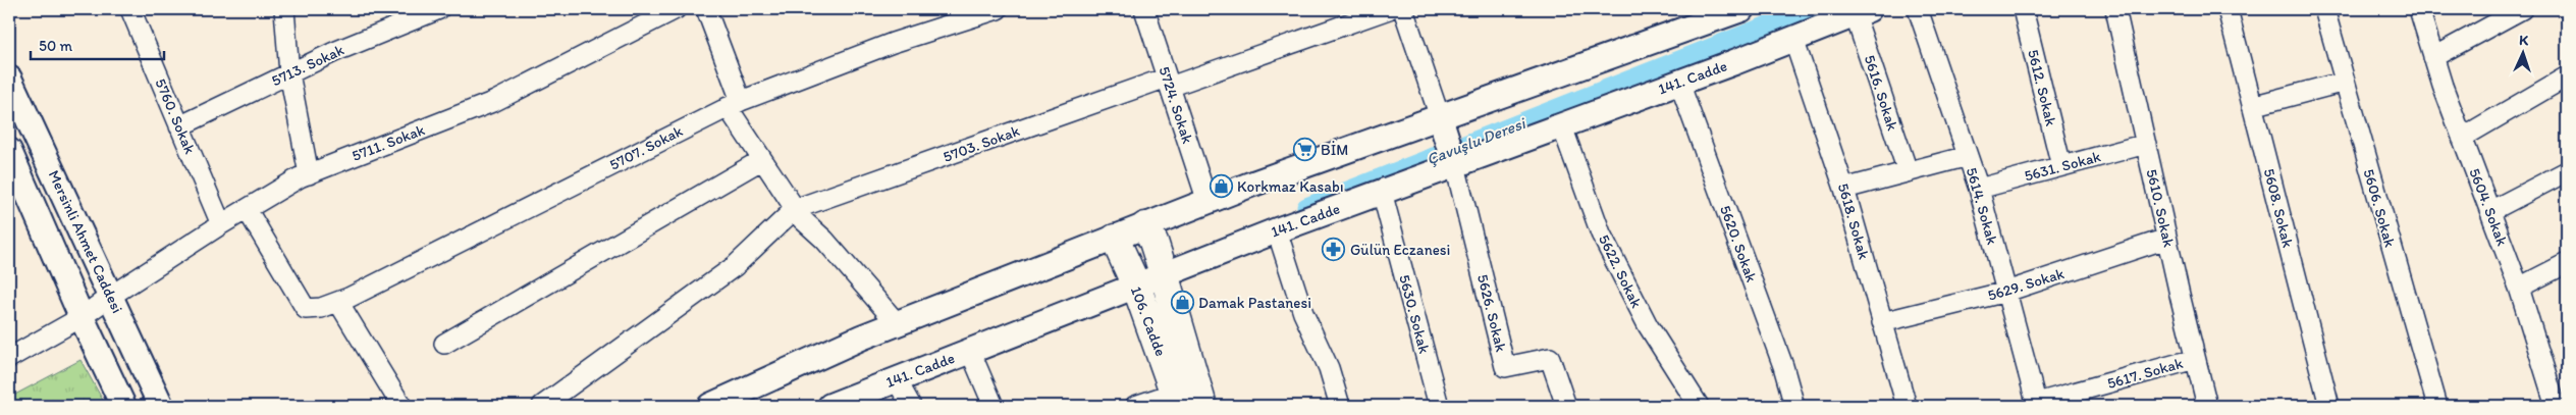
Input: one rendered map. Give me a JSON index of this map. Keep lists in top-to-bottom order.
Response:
{
  "streets": {
    "main road": ["106. Cadde"],
    "street": [
      "5713. Sokak",
      "141. Cadde",
      "5612. Sokak",
      "5616. Sokak",
      "5724. Sokak",
      "5760. Sokak",
      "5711. Sokak",
      "5703. Sokak",
      "5707. Sokak",
      "5631. Sokak",
      "5614. Sokak",
      "5604. Sokak",
      "5610. Sokak",
      "5608. Sokak",
      "5606. Sokak",
      "5618. Sokak",
      "Mersinli Ahmet Caddesi",
      "5620. Sokak",
      "5622. Sokak",
      "5629. Sokak",
      "5626. Sokak",
      "5630. Sokak",
      "5617. Sokak"
    ]
  },
  "crossings": [
    ["5713. Sokak", "5760. Sokak"],
    ["141. Cadde", "5616. Sokak"],
    ["141. Cadde", "5618. Sokak"],
    ["141. Cadde", "5620. Sokak"],
    ["141. Cadde", "5622. Sokak"],
    ["141. Cadde", "5626. Sokak"],
    ["141. Cadde", "5630. Sokak"],
    ["141. Cadde", "106. Cadde"],
    ["5612. Sokak", "5631. Sokak"],
    ["5724. Sokak", "5703. Sokak"],
    ["5760. Sokak", "5711. Sokak"],
    ["5711. Sokak", "5707. Sokak"],
    ["5711. Sokak", "Mersinli Ahmet Caddesi"],
    ["5631. Sokak", "5614. Sokak"],
    ["5631. Sokak", "5610. Sokak"],
    ["5614. Sokak", "5629. Sokak"],
    ["5614. Sokak", "5617. Sokak"],
    ["5610. Sokak", "5629. Sokak"],
    ["5610. Sokak", "5617. Sokak"],
    ["5618. Sokak", "5629. Sokak"]
  ],
  "water": ["Çavuşlu Deresi"],
  "places": {
    "supermarket": ["BİM"],
    "shop": ["Korkmaz Kasabı", "Damak Pastanesi"],
    "pharmacy": ["Gülün Eczanesi"]
  },
  "scale_bar": "50 m",
  "north": "top"
}
